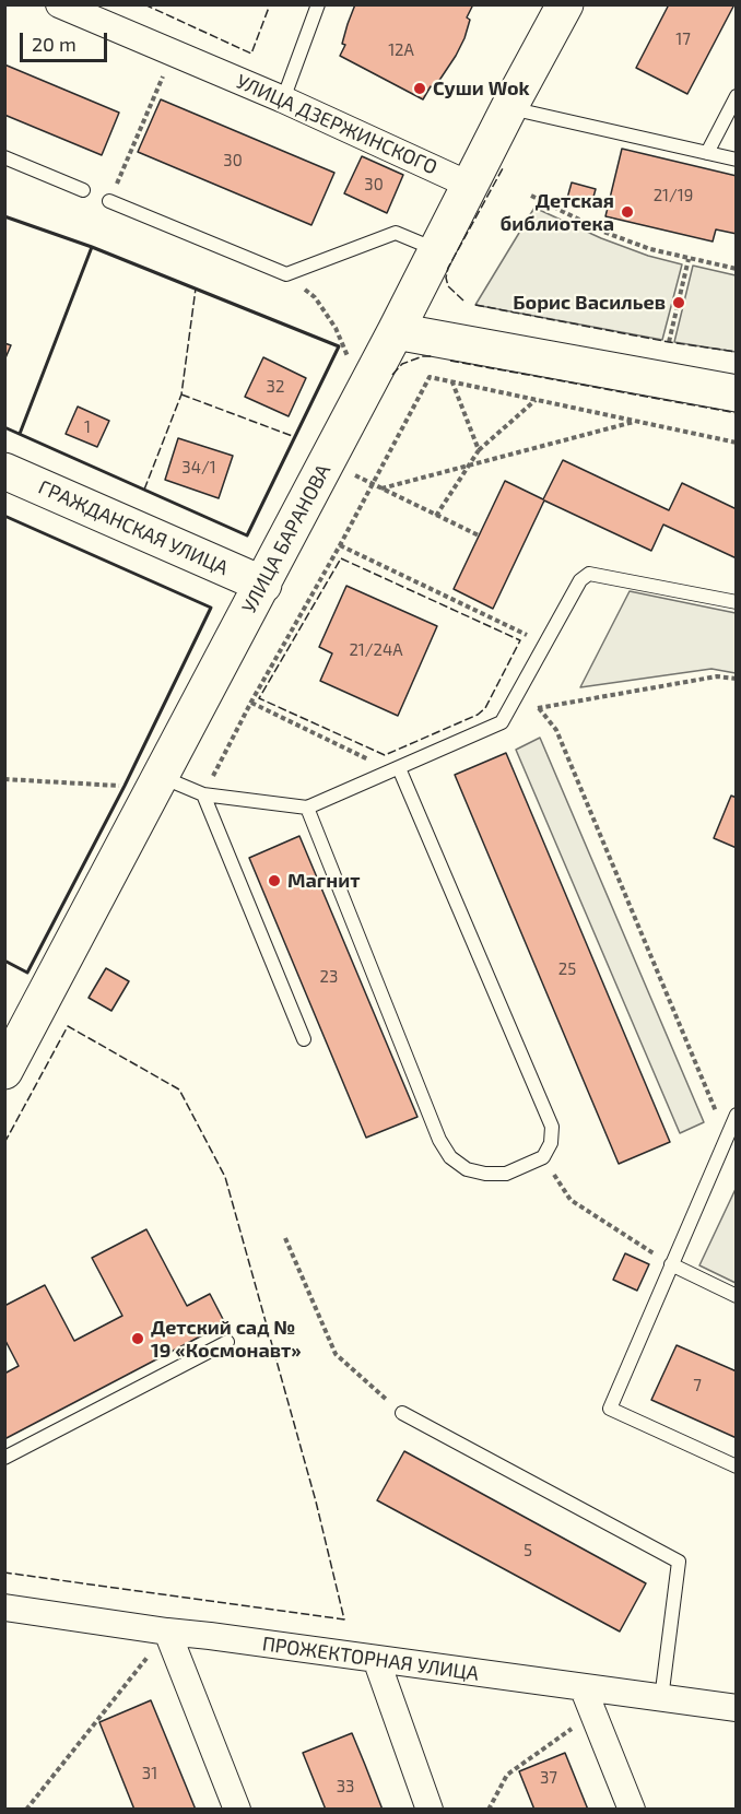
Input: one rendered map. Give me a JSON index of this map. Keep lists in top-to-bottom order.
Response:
{
  "streets": {
    "street": [
      "УЛИЦА ДЗЕРЖИНСКОГО",
      "ГРАЖДАНСКАЯ УЛИЦА",
      "УЛИЦА БАРАНОВА",
      "ПРОЖЕКТОРНАЯ УЛИЦА"
    ]
  },
  "crossings": [
    ["УЛИЦА ДЗЕРЖИНСКОГО", "УЛИЦА БАРАНОВА"],
    ["ГРАЖДАНСКАЯ УЛИЦА", "УЛИЦА БАРАНОВА"]
  ],
  "places": [
    "Суши Wok",
    "Детская библиотека",
    "Борис Васильев",
    "Магнит",
    "Детский сад № 19 «Космонавт»"
  ],
  "house_numbers": [
    "17",
    "12А",
    "30",
    "30",
    "21/19",
    "32",
    "1",
    "34/1",
    "21/24А",
    "25",
    "23",
    "7",
    "5",
    "31",
    "37",
    "33"
  ],
  "scale_bar": "20 m"
}
